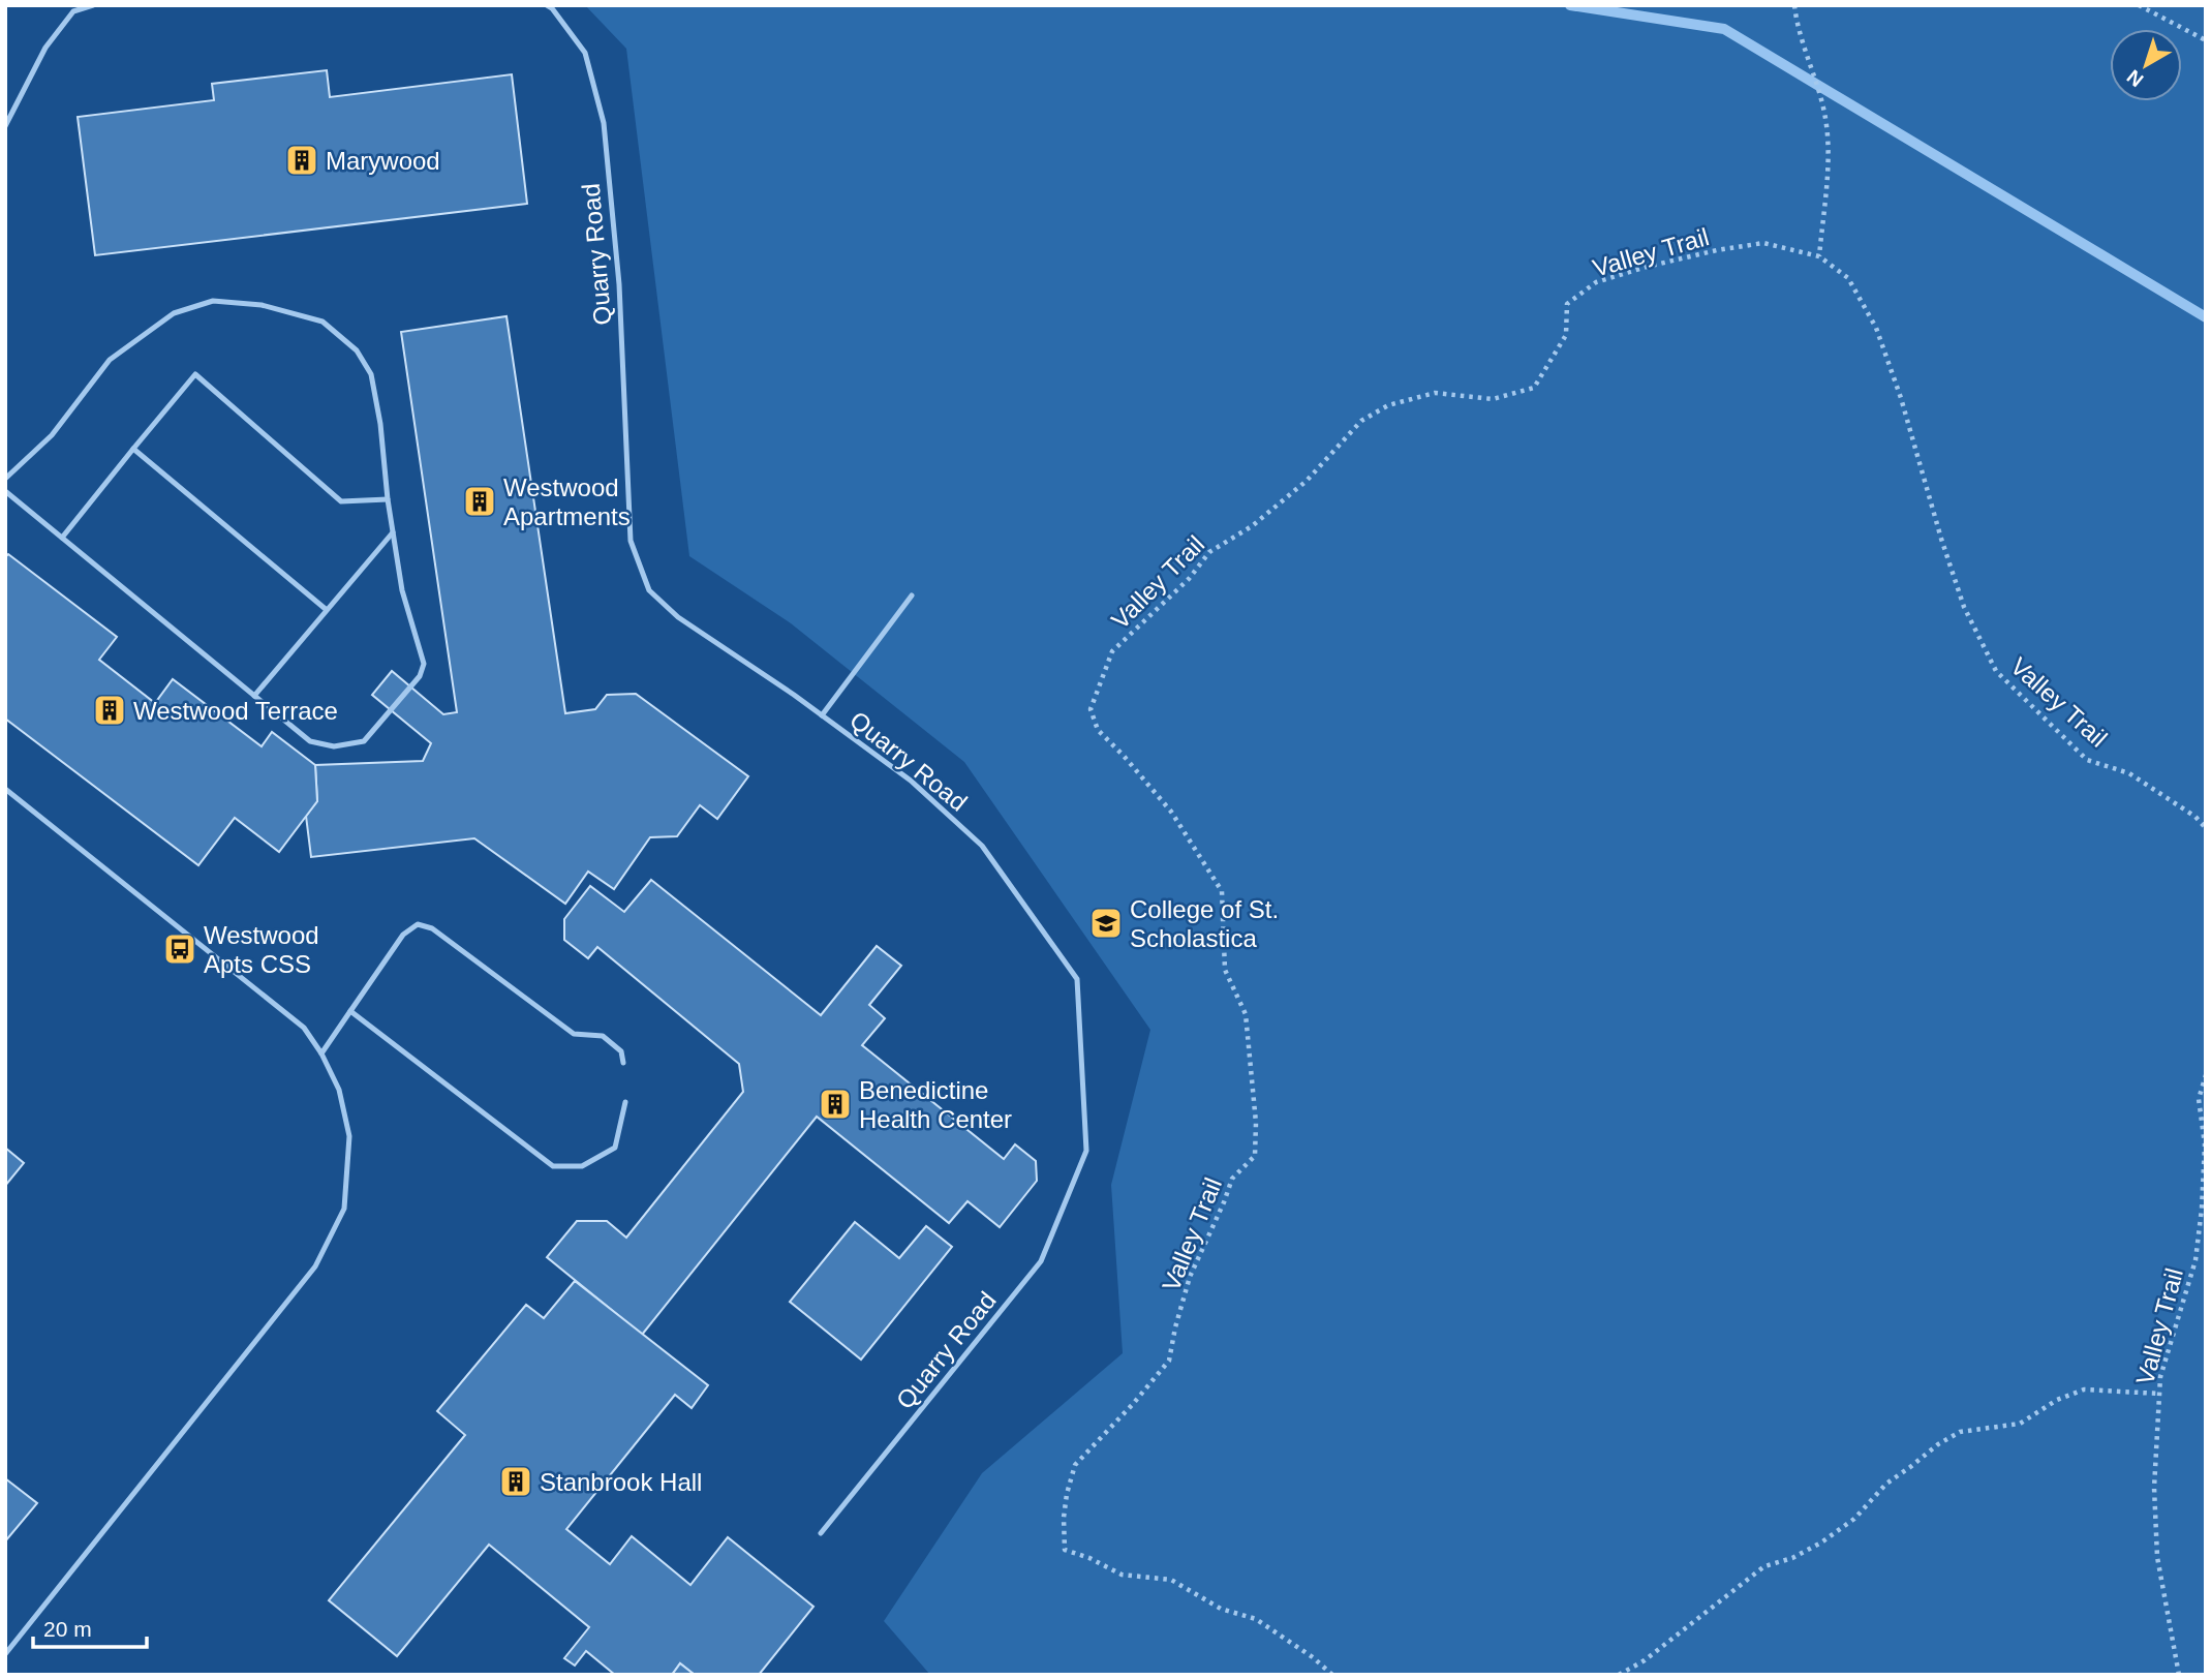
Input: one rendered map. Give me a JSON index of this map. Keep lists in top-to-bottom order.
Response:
{
  "streets": {
    "lane": ["Quarry Road"],
    "path": ["Valley Trail"]
  },
  "places": {
    "building": [
      "Marywood",
      "Westwood Apartments",
      "Westwood Terrace",
      "Benedictine Health Center",
      "Stanbrook Hall"
    ],
    "school or university": ["College of St. Scholastica"],
    "bus stop": ["Westwood Apts CSS"]
  },
  "scale_bar": "20 m",
  "north": "bottom left"
}
